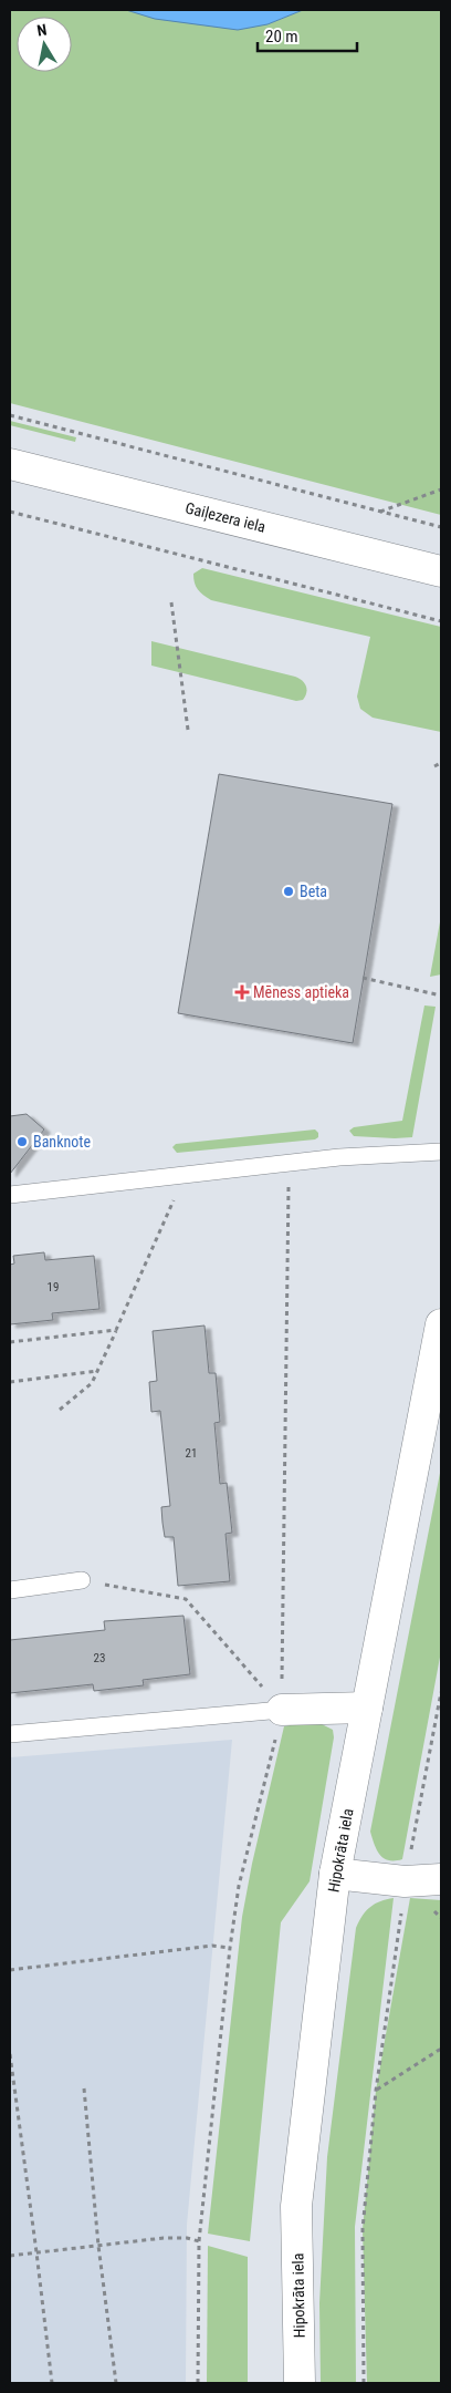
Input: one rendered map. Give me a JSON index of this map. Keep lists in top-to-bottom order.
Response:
{
  "streets": {
    "street": ["Gaiļezera iela", "Hipokrāta iela"]
  },
  "places": {
    "other": ["Beta", "Banknote"],
    "health": ["Mēness aptieka"]
  },
  "house_numbers": ["19", "21", "23"],
  "scale_bar": "20 m",
  "north": "top"
}
